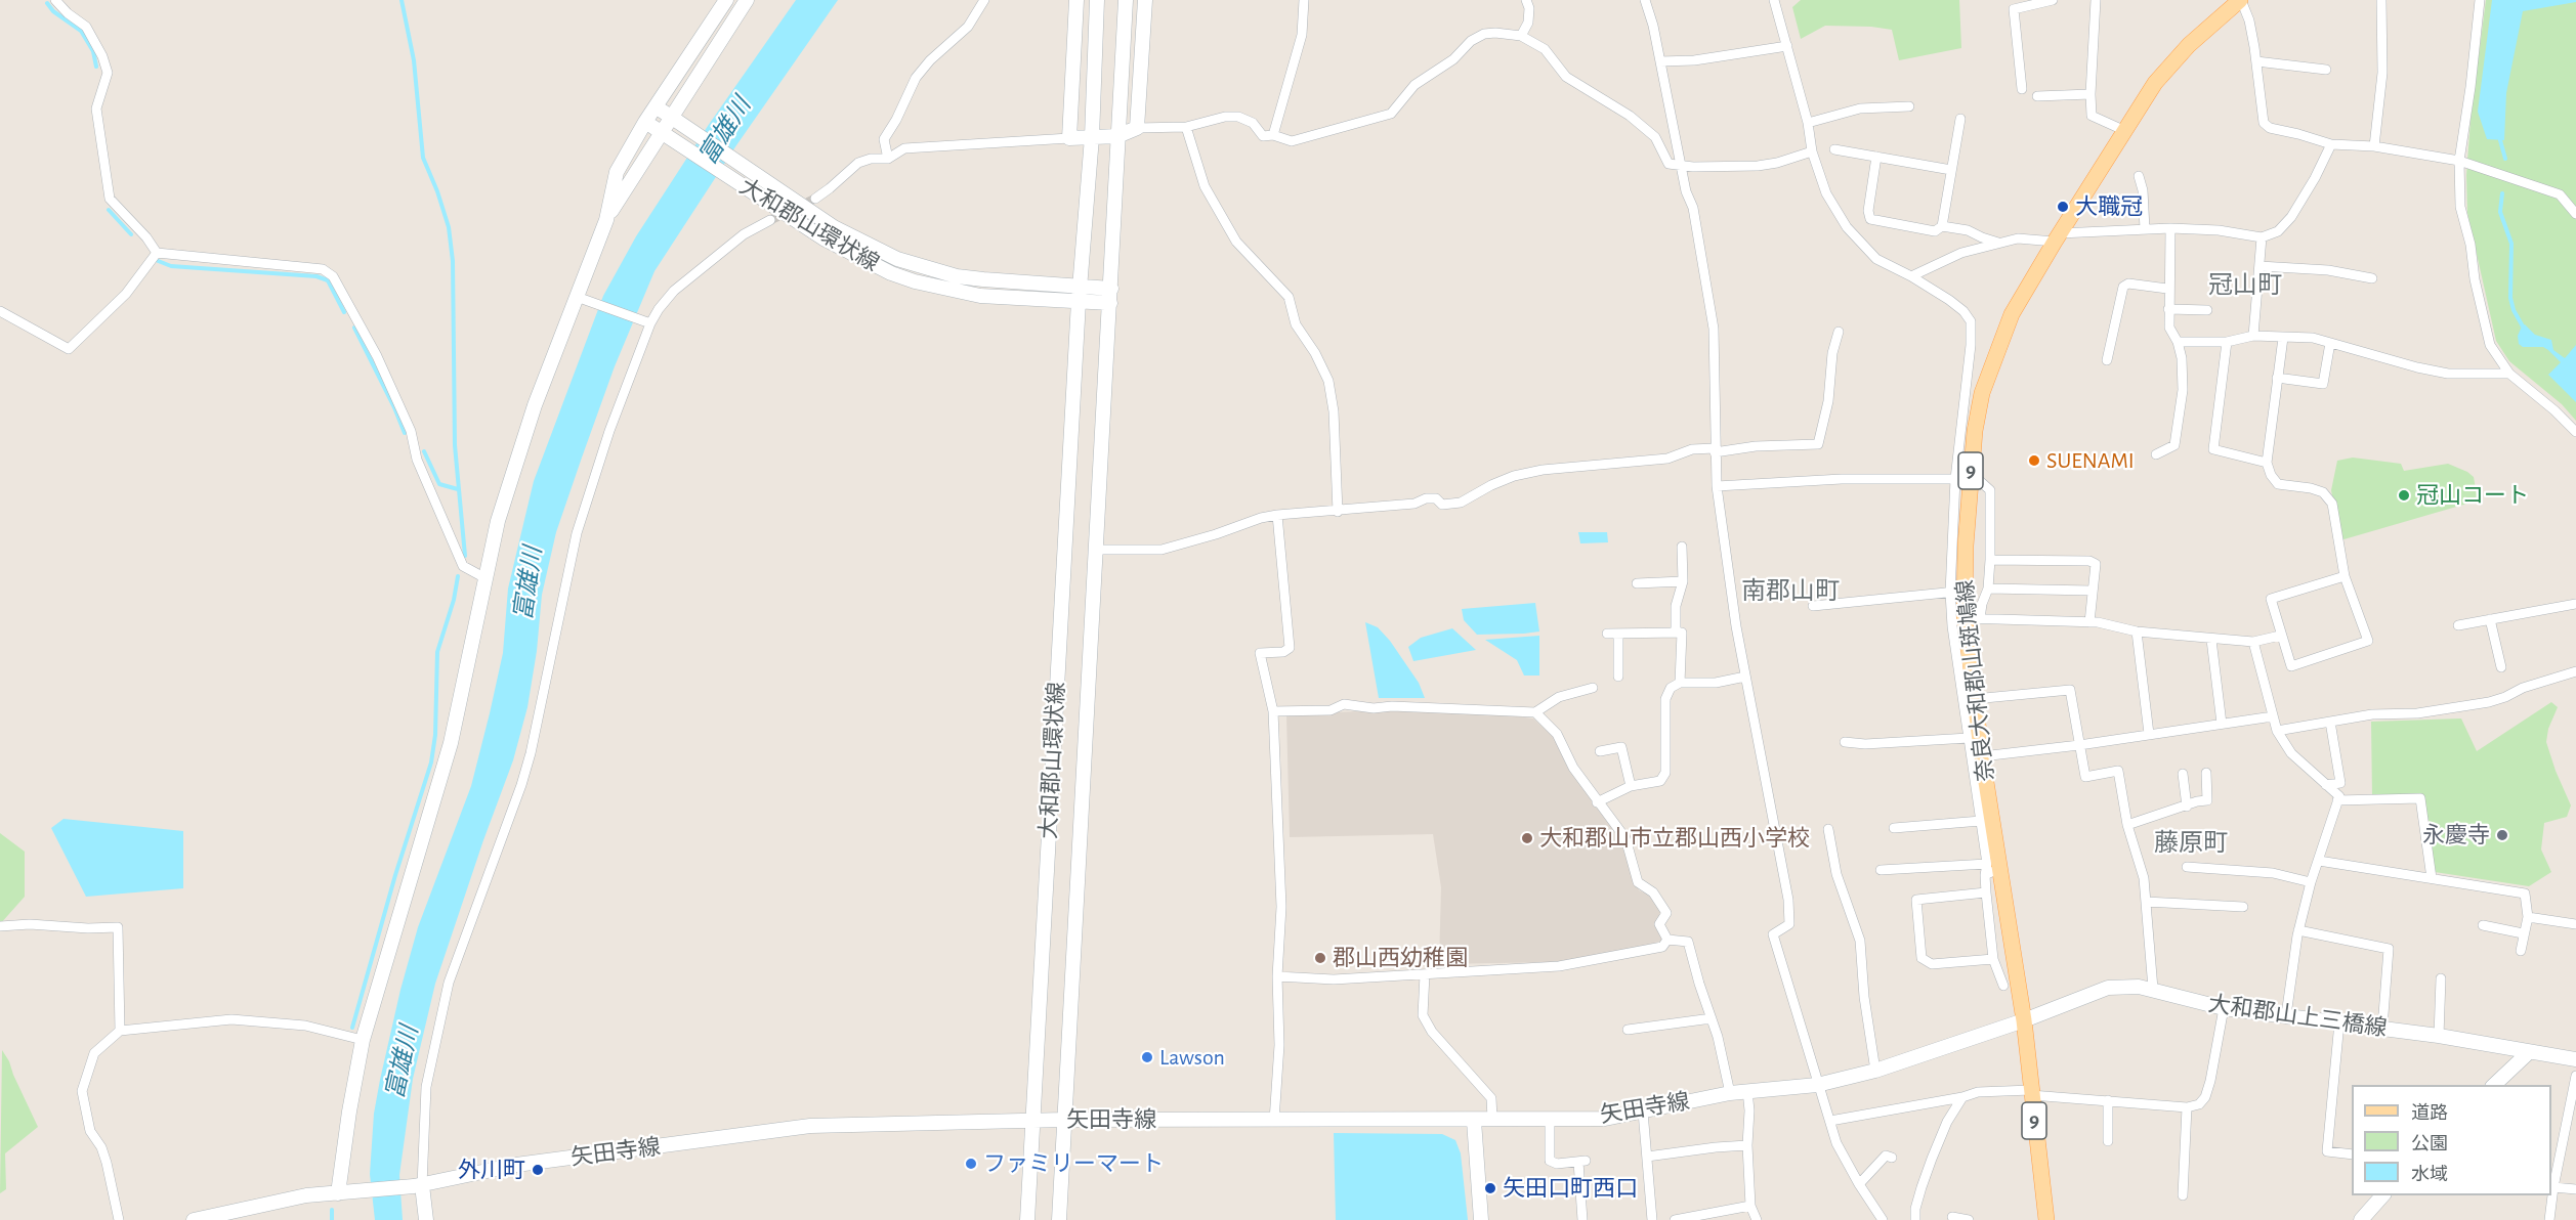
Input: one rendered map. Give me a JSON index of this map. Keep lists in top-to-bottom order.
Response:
{
  "streets": {
    "main road": [
      "大和郡山環状線",
      "9",
      "奈良大和郡山斑鳩線",
      "大和郡山上三橋線",
      "矢田寺線"
    ]
  },
  "crossings": [
    ["大和郡山環状線", "矢田寺線"],
    ["奈良大和郡山斑鳩線", "大和郡山上三橋線"],
    ["奈良大和郡山斑鳩線", "矢田寺線"],
    ["大和郡山上三橋線", "矢田寺線"]
  ],
  "districts": ["冠山町", "南郡山町", "藤原町"],
  "water": ["富雄川"],
  "places": [
    "大職冠",
    "SUENAMI",
    "冠山コート",
    "永慶寺",
    "大和郡山市立郡山西小学校",
    "郡山西幼稚園",
    "Lawson",
    "ファミリーマート",
    "外川町",
    "矢田口町西口"
  ],
  "legend": ["道路", "公園", "水域"]
}
